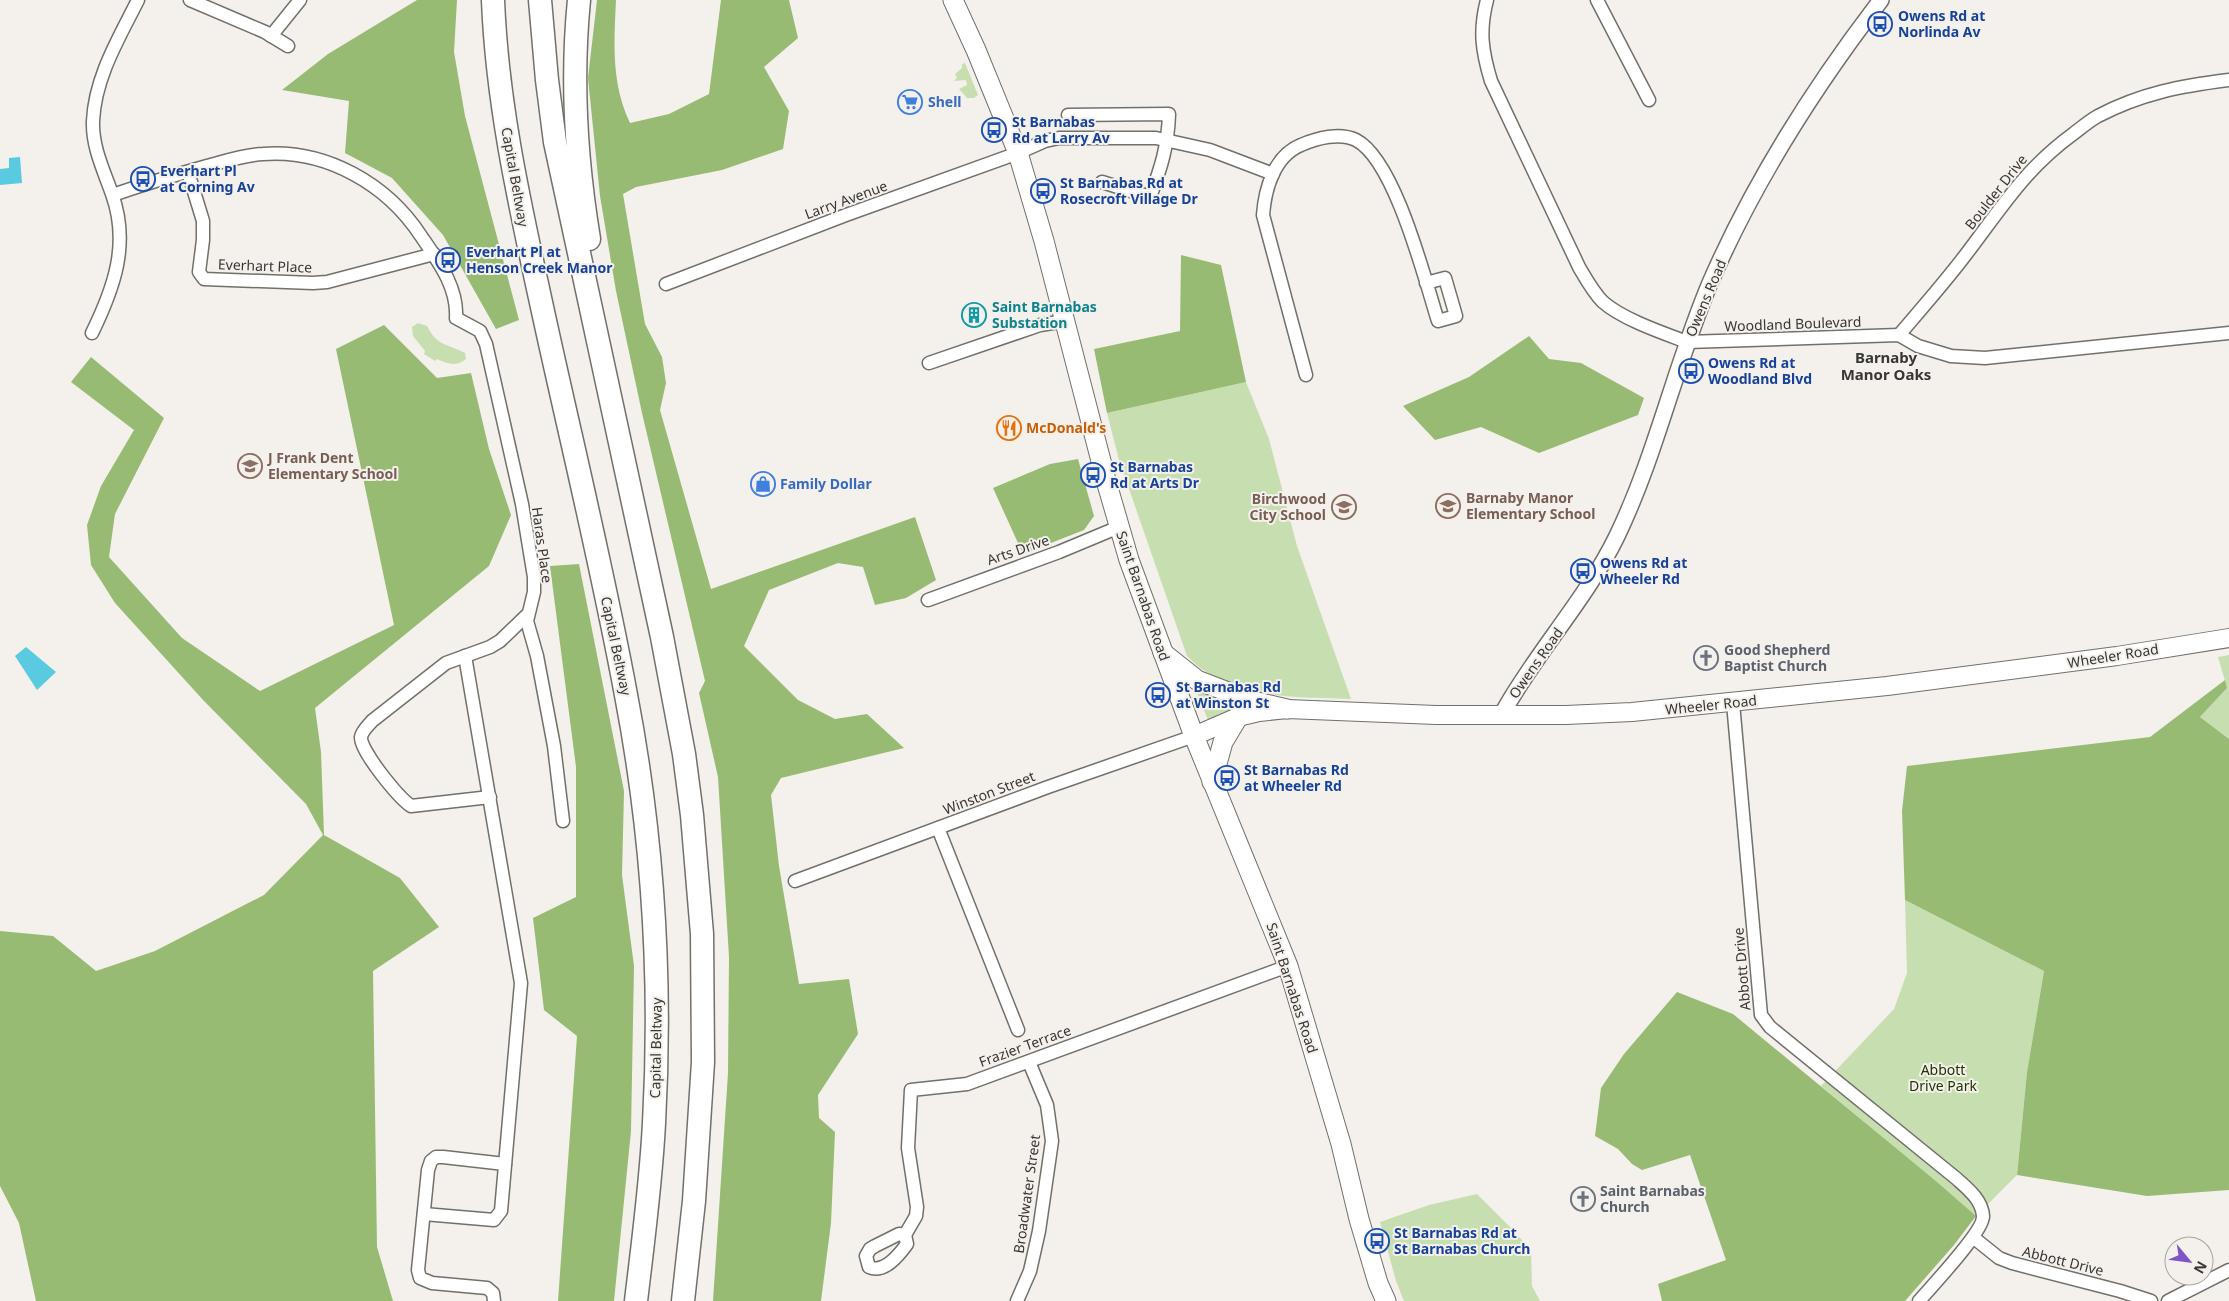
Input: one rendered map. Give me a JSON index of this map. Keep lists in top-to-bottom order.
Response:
{
  "streets": {
    "highway": ["Capital Beltway"],
    "main road": ["Saint Barnabas Road", "Wheeler Road"],
    "street": [
      "Boulder Drive",
      "Larry Avenue",
      "Everhart Place",
      "Owens Road",
      "Woodland Boulevard",
      "Haras Place",
      "Arts Drive",
      "Winston Street",
      "Abbott Drive",
      "Frazier Terrace",
      "Broadwater Street"
    ]
  },
  "crossings": [
    ["Boulder Drive", "Woodland Boulevard"],
    ["Larry Avenue", "Saint Barnabas Road"],
    ["Everhart Place", "Haras Place"],
    ["Owens Road", "Woodland Boulevard"],
    ["Owens Road", "Wheeler Road"],
    ["Arts Drive", "Saint Barnabas Road"],
    ["Saint Barnabas Road", "Wheeler Road"],
    ["Saint Barnabas Road", "Winston Street"],
    ["Saint Barnabas Road", "Frazier Terrace"],
    ["Wheeler Road", "Winston Street"],
    ["Wheeler Road", "Abbott Drive"],
    ["Frazier Terrace", "Broadwater Street"]
  ],
  "districts": ["Barnaby Manor Oaks"],
  "parks": ["Abbott Drive Park"],
  "places": {
    "bus stop": [
      "Owens Rd at Norlinda Av",
      "St Barnabas Rd at Larry Av",
      "Everhart Pl at Corning Av",
      "St Barnabas Rd at Rosecroft Village Dr",
      "Everhart Pl at Henson Creek Manor",
      "Owens Rd at Woodland Blvd",
      "St Barnabas Rd at Arts Dr",
      "Owens Rd at Wheeler Rd",
      "St Barnabas Rd at Winston St",
      "St Barnabas Rd at Wheeler Rd",
      "St Barnabas Rd at St Barnabas Church"
    ],
    "supermarket": ["Shell"],
    "building": ["Saint Barnabas Substation"],
    "restaurant": ["McDonald's"],
    "school or university": ["J Frank Dent Elementary School", "Barnaby Manor Elementary School", "Birchwood City School"],
    "shop": ["Family Dollar"],
    "church": ["Good Shepherd Baptist Church", "Saint Barnabas Church"]
  },
  "north": "bottom right"
}
